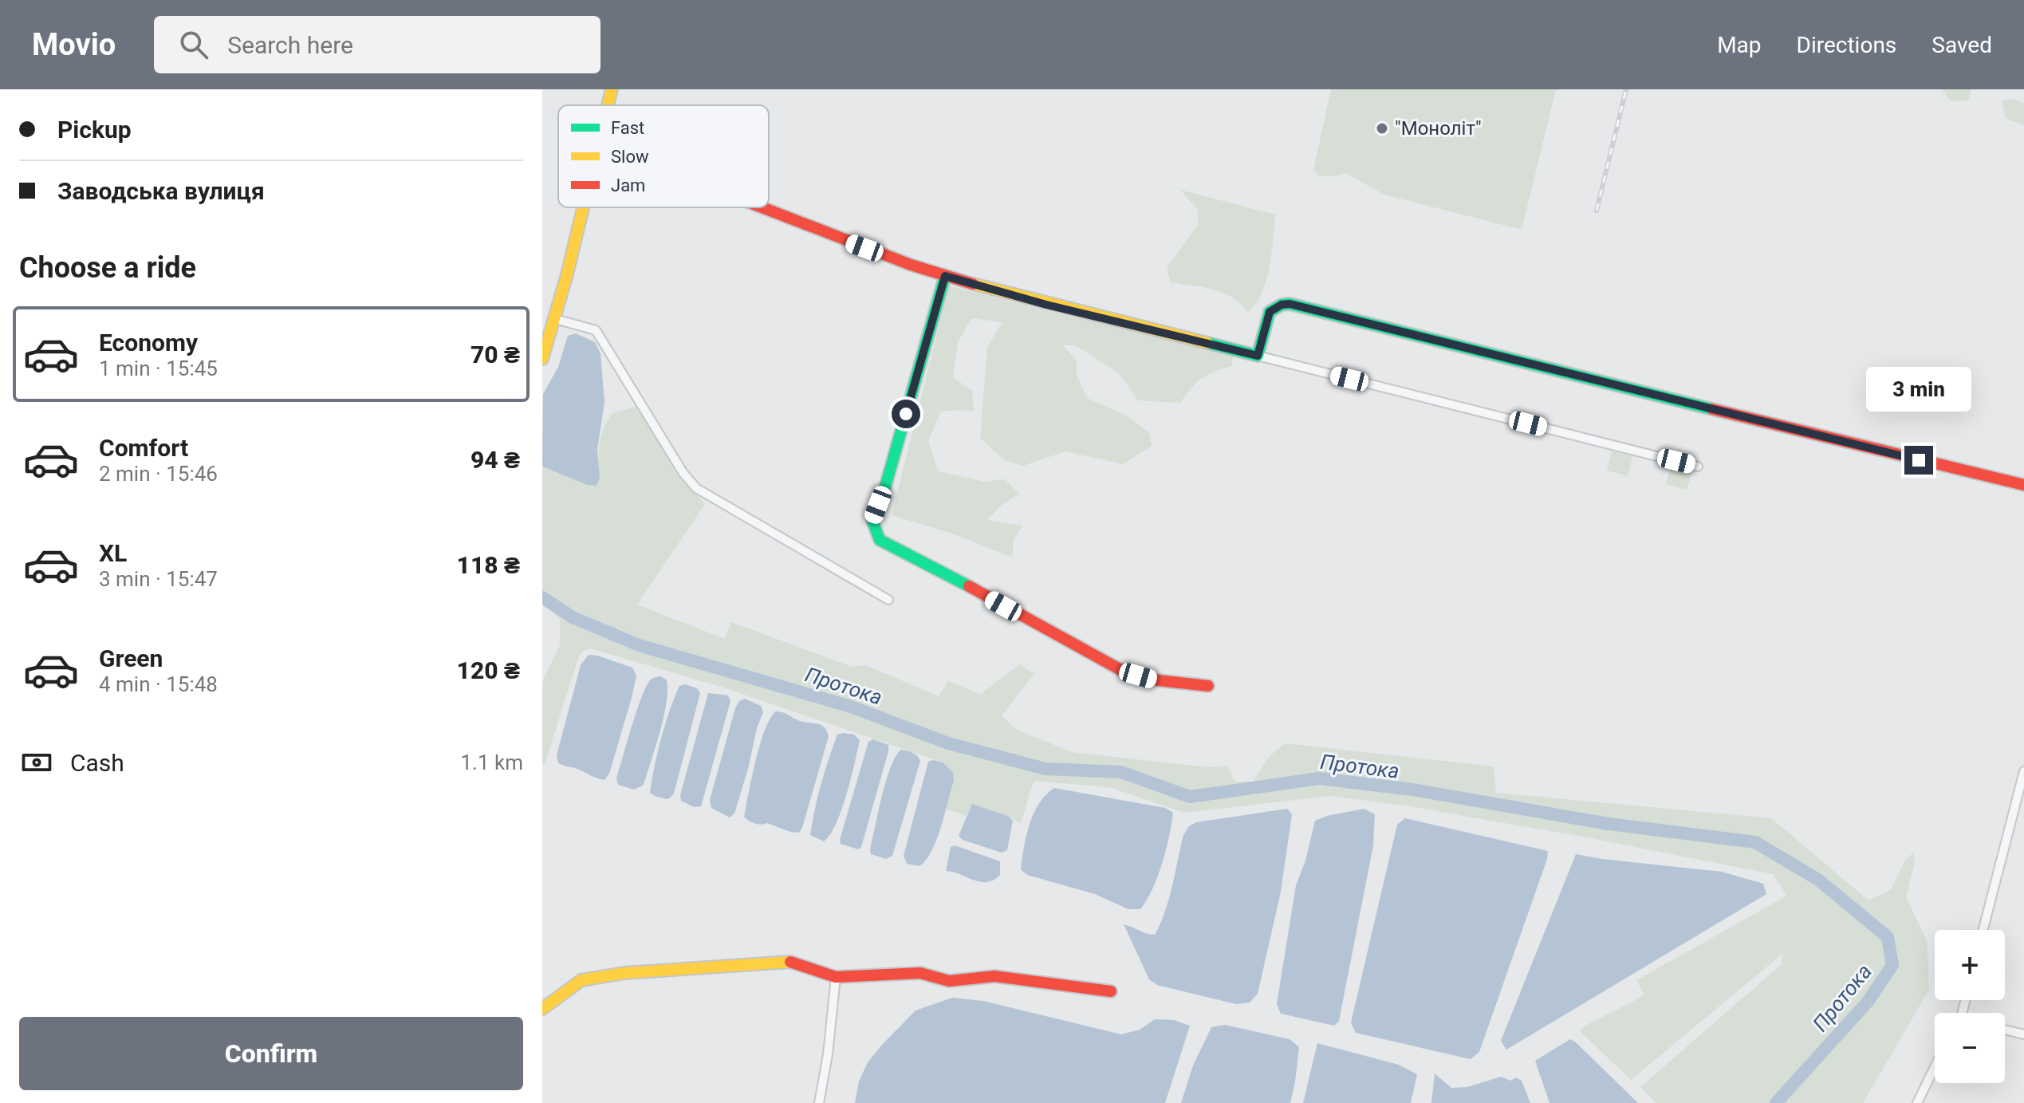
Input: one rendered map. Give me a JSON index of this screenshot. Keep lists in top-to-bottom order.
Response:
{
  "water": ["Протока"],
  "places": ["\"Моноліт\""],
  "legend": ["Fast", "Slow", "Jam"],
  "page": {
    "header": "Movio",
    "search": "Search here",
    "nav": ["Map", "Directions", "Saved"],
    "banner": ["Pickup", "Заводська вулиця"],
    "heading": "Choose a ride",
    "list": [
      {
        "name": "Economy",
        "note": "1 min · 15:45",
        "value": "70 ₴"
      },
      {
        "name": "Comfort",
        "note": "2 min · 15:46",
        "value": "94 ₴"
      },
      {
        "name": "XL",
        "note": "3 min · 15:47",
        "value": "118 ₴"
      },
      {
        "name": "Green",
        "note": "4 min · 15:48",
        "value": "120 ₴"
      }
    ],
    "bubble": "3 min",
    "pay": ["Cash", "1.1 km"],
    "map_buttons": ["+", "−"],
    "buttons": "Confirm"
  }
}
